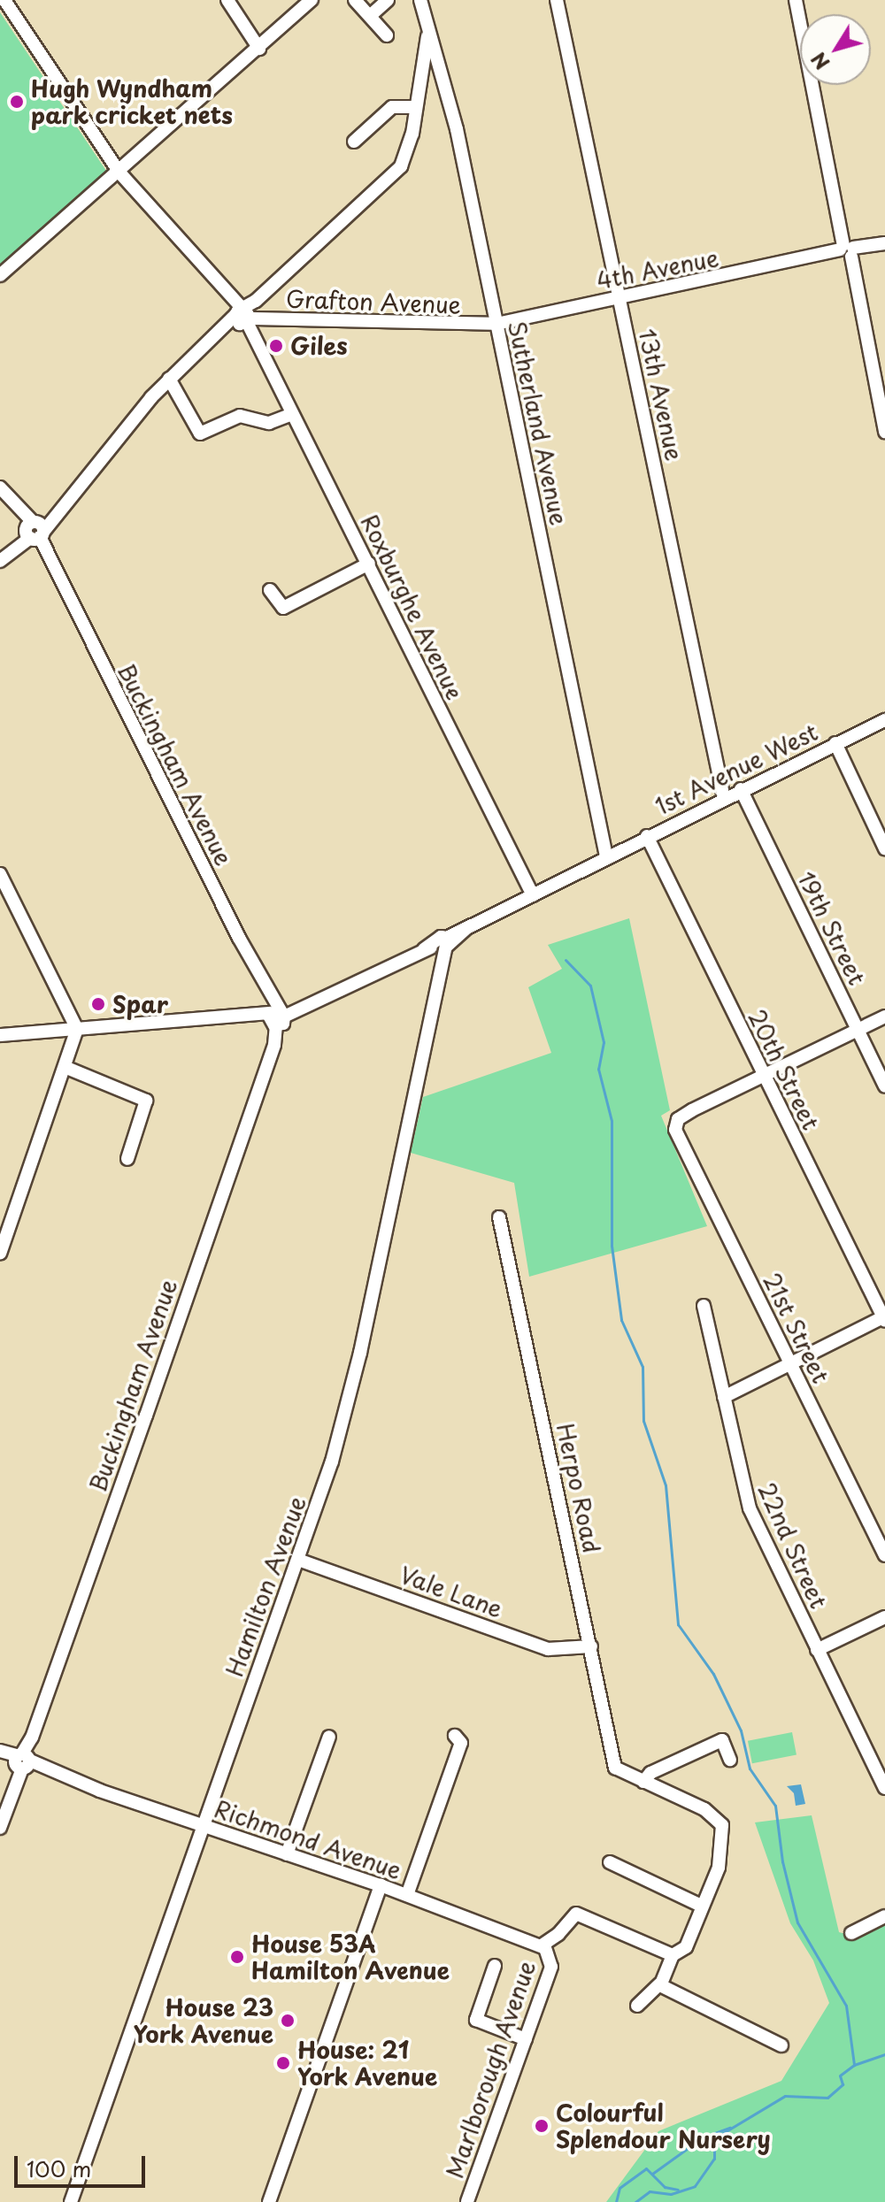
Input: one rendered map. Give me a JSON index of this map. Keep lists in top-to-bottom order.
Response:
{
  "streets": {
    "street": [
      "4th Avenue",
      "Grafton Avenue",
      "13th Avenue",
      "Sutherland Avenue",
      "Roxburghe Avenue",
      "Buckingham Avenue",
      "1st Avenue West",
      "19th Street",
      "20th Street",
      "21st Street",
      "Herpo Road",
      "22nd Street",
      "Hamilton Avenue",
      "Vale Lane",
      "Richmond Avenue",
      "Marlborough Avenue"
    ]
  },
  "crossings": [
    ["4th Avenue", "Grafton Avenue"],
    ["4th Avenue", "13th Avenue"],
    ["4th Avenue", "Sutherland Avenue"],
    ["Grafton Avenue", "Sutherland Avenue"],
    ["Grafton Avenue", "Roxburghe Avenue"],
    ["13th Avenue", "1st Avenue West"],
    ["Sutherland Avenue", "1st Avenue West"],
    ["Roxburghe Avenue", "1st Avenue West"],
    ["Buckingham Avenue", "1st Avenue West"],
    ["Buckingham Avenue", "Richmond Avenue"],
    ["1st Avenue West", "19th Street"],
    ["1st Avenue West", "20th Street"],
    ["1st Avenue West", "Hamilton Avenue"],
    ["20th Street", "21st Street"],
    ["Herpo Road", "Vale Lane"],
    ["Hamilton Avenue", "Vale Lane"],
    ["Hamilton Avenue", "Richmond Avenue"],
    ["Richmond Avenue", "Marlborough Avenue"]
  ],
  "places": [
    "Hugh Wyndham park cricket nets",
    "Giles",
    "Spar",
    "House 53A Hamilton Avenue",
    "House 23 York Avenue",
    "House: 21 York Avenue",
    "Colourful Splendour Nursery"
  ],
  "scale_bar": "100 m",
  "north": "bottom left"
}
